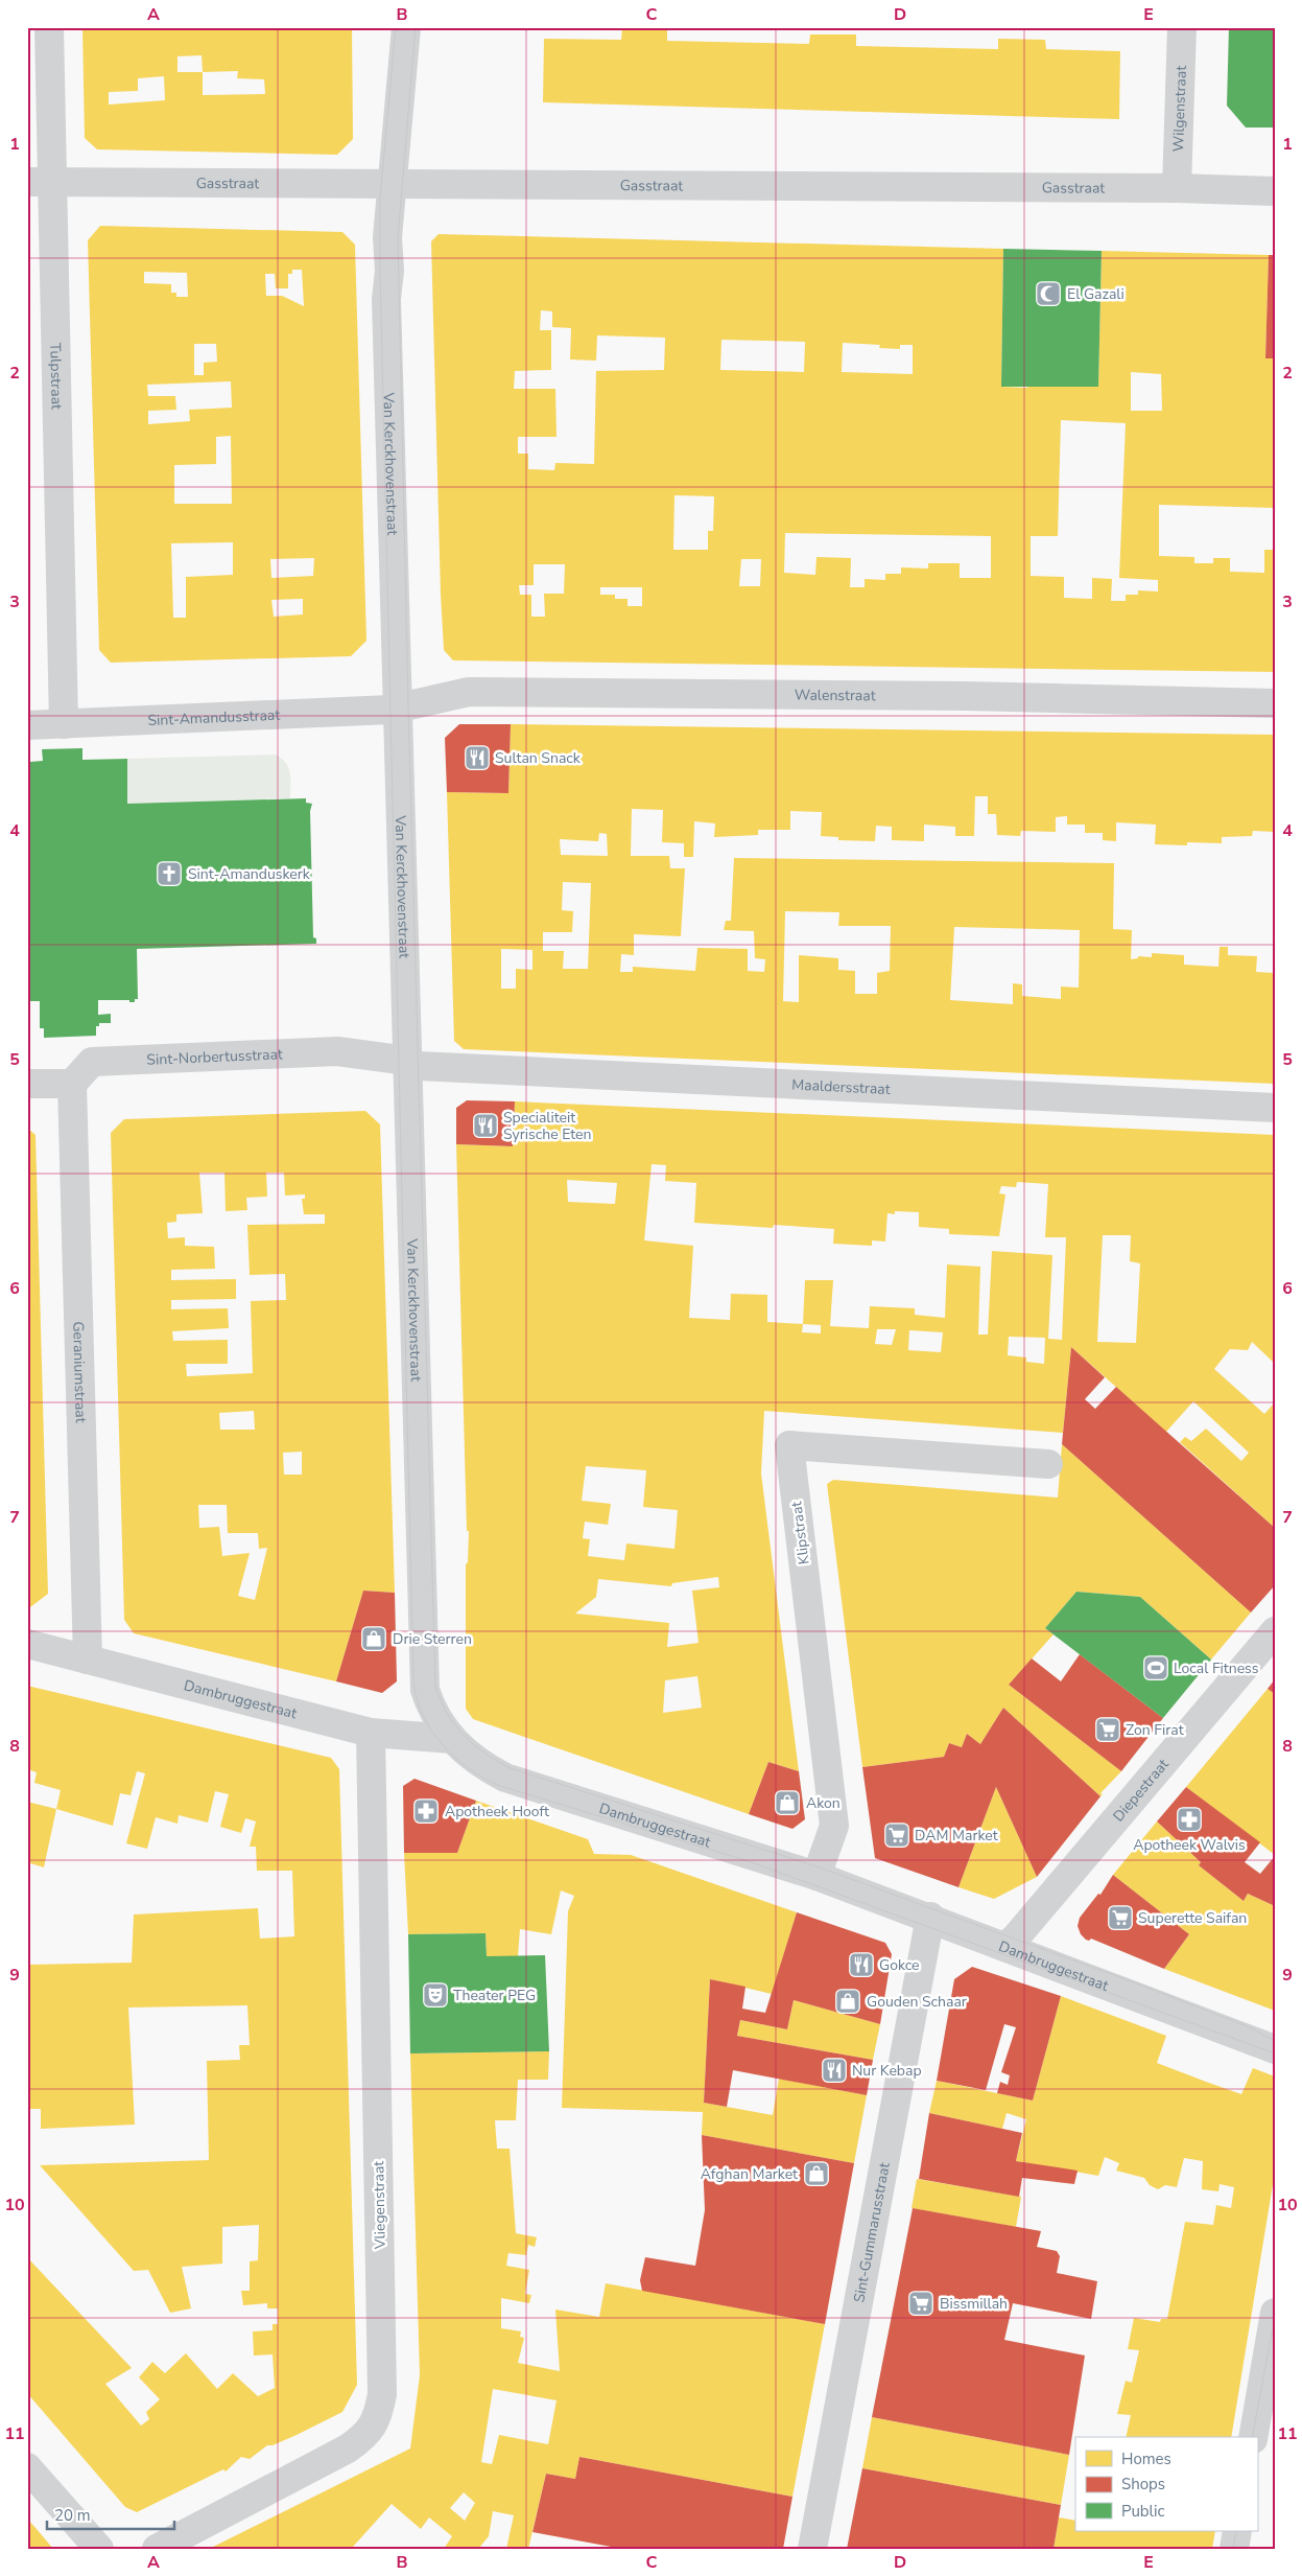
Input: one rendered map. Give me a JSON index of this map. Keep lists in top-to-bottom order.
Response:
{
  "streets": {
    "street": [
      "Wilgenstraat",
      "Gasstraat",
      "Tulpstraat",
      "Van Kerckhovenstraat",
      "Walenstraat",
      "Sint-Amandusstraat",
      "Sint-Norbertusstraat",
      "Maaldersstraat",
      "Geraniumstraat",
      "Klipstraat",
      "Dambruggestraat",
      "Diepestraat",
      "Vliegenstraat",
      "Sint-Gummarusstraat"
    ]
  },
  "crossings": [
    ["Wilgenstraat", "Gasstraat"],
    ["Gasstraat", "Tulpstraat"],
    ["Gasstraat", "Van Kerckhovenstraat"],
    ["Tulpstraat", "Sint-Amandusstraat"],
    ["Van Kerckhovenstraat", "Walenstraat"],
    ["Van Kerckhovenstraat", "Sint-Amandusstraat"],
    ["Van Kerckhovenstraat", "Sint-Norbertusstraat"],
    ["Van Kerckhovenstraat", "Maaldersstraat"],
    ["Van Kerckhovenstraat", "Dambruggestraat"],
    ["Walenstraat", "Sint-Amandusstraat"],
    ["Sint-Norbertusstraat", "Maaldersstraat"],
    ["Sint-Norbertusstraat", "Geraniumstraat"],
    ["Geraniumstraat", "Dambruggestraat"],
    ["Klipstraat", "Dambruggestraat"],
    ["Dambruggestraat", "Diepestraat"],
    ["Dambruggestraat", "Vliegenstraat"],
    ["Dambruggestraat", "Sint-Gummarusstraat"]
  ],
  "places": {
    "mosque": ["El Gazali"],
    "restaurant": [
      "Sultan Snack",
      "Specialiteit Syrische Eten",
      "Gokce",
      "Nur Kebap"
    ],
    "church": ["Sint-Amanduskerk"],
    "shop": [
      "Drie Sterren",
      "Akon",
      "Gouden Schaar",
      "Afghan Market"
    ],
    "sports": ["Local Fitness"],
    "supermarket": [
      "Zon Firat",
      "DAM Market",
      "Superette Saifan",
      "Bissmillah"
    ],
    "pharmacy": ["Apotheek Hooft", "Apotheek Walvis"],
    "theatre": ["Theater PEG"]
  },
  "legend": ["Homes", "Shops", "Public"],
  "scale_bar": "20 m",
  "grid": {
    "columns": [
      "A",
      "B",
      "C",
      "D",
      "E"
    ],
    "rows": [
      "1",
      "2",
      "3",
      "4",
      "5",
      "6",
      "7",
      "8",
      "9",
      "10",
      "11"
    ]
  }
}
